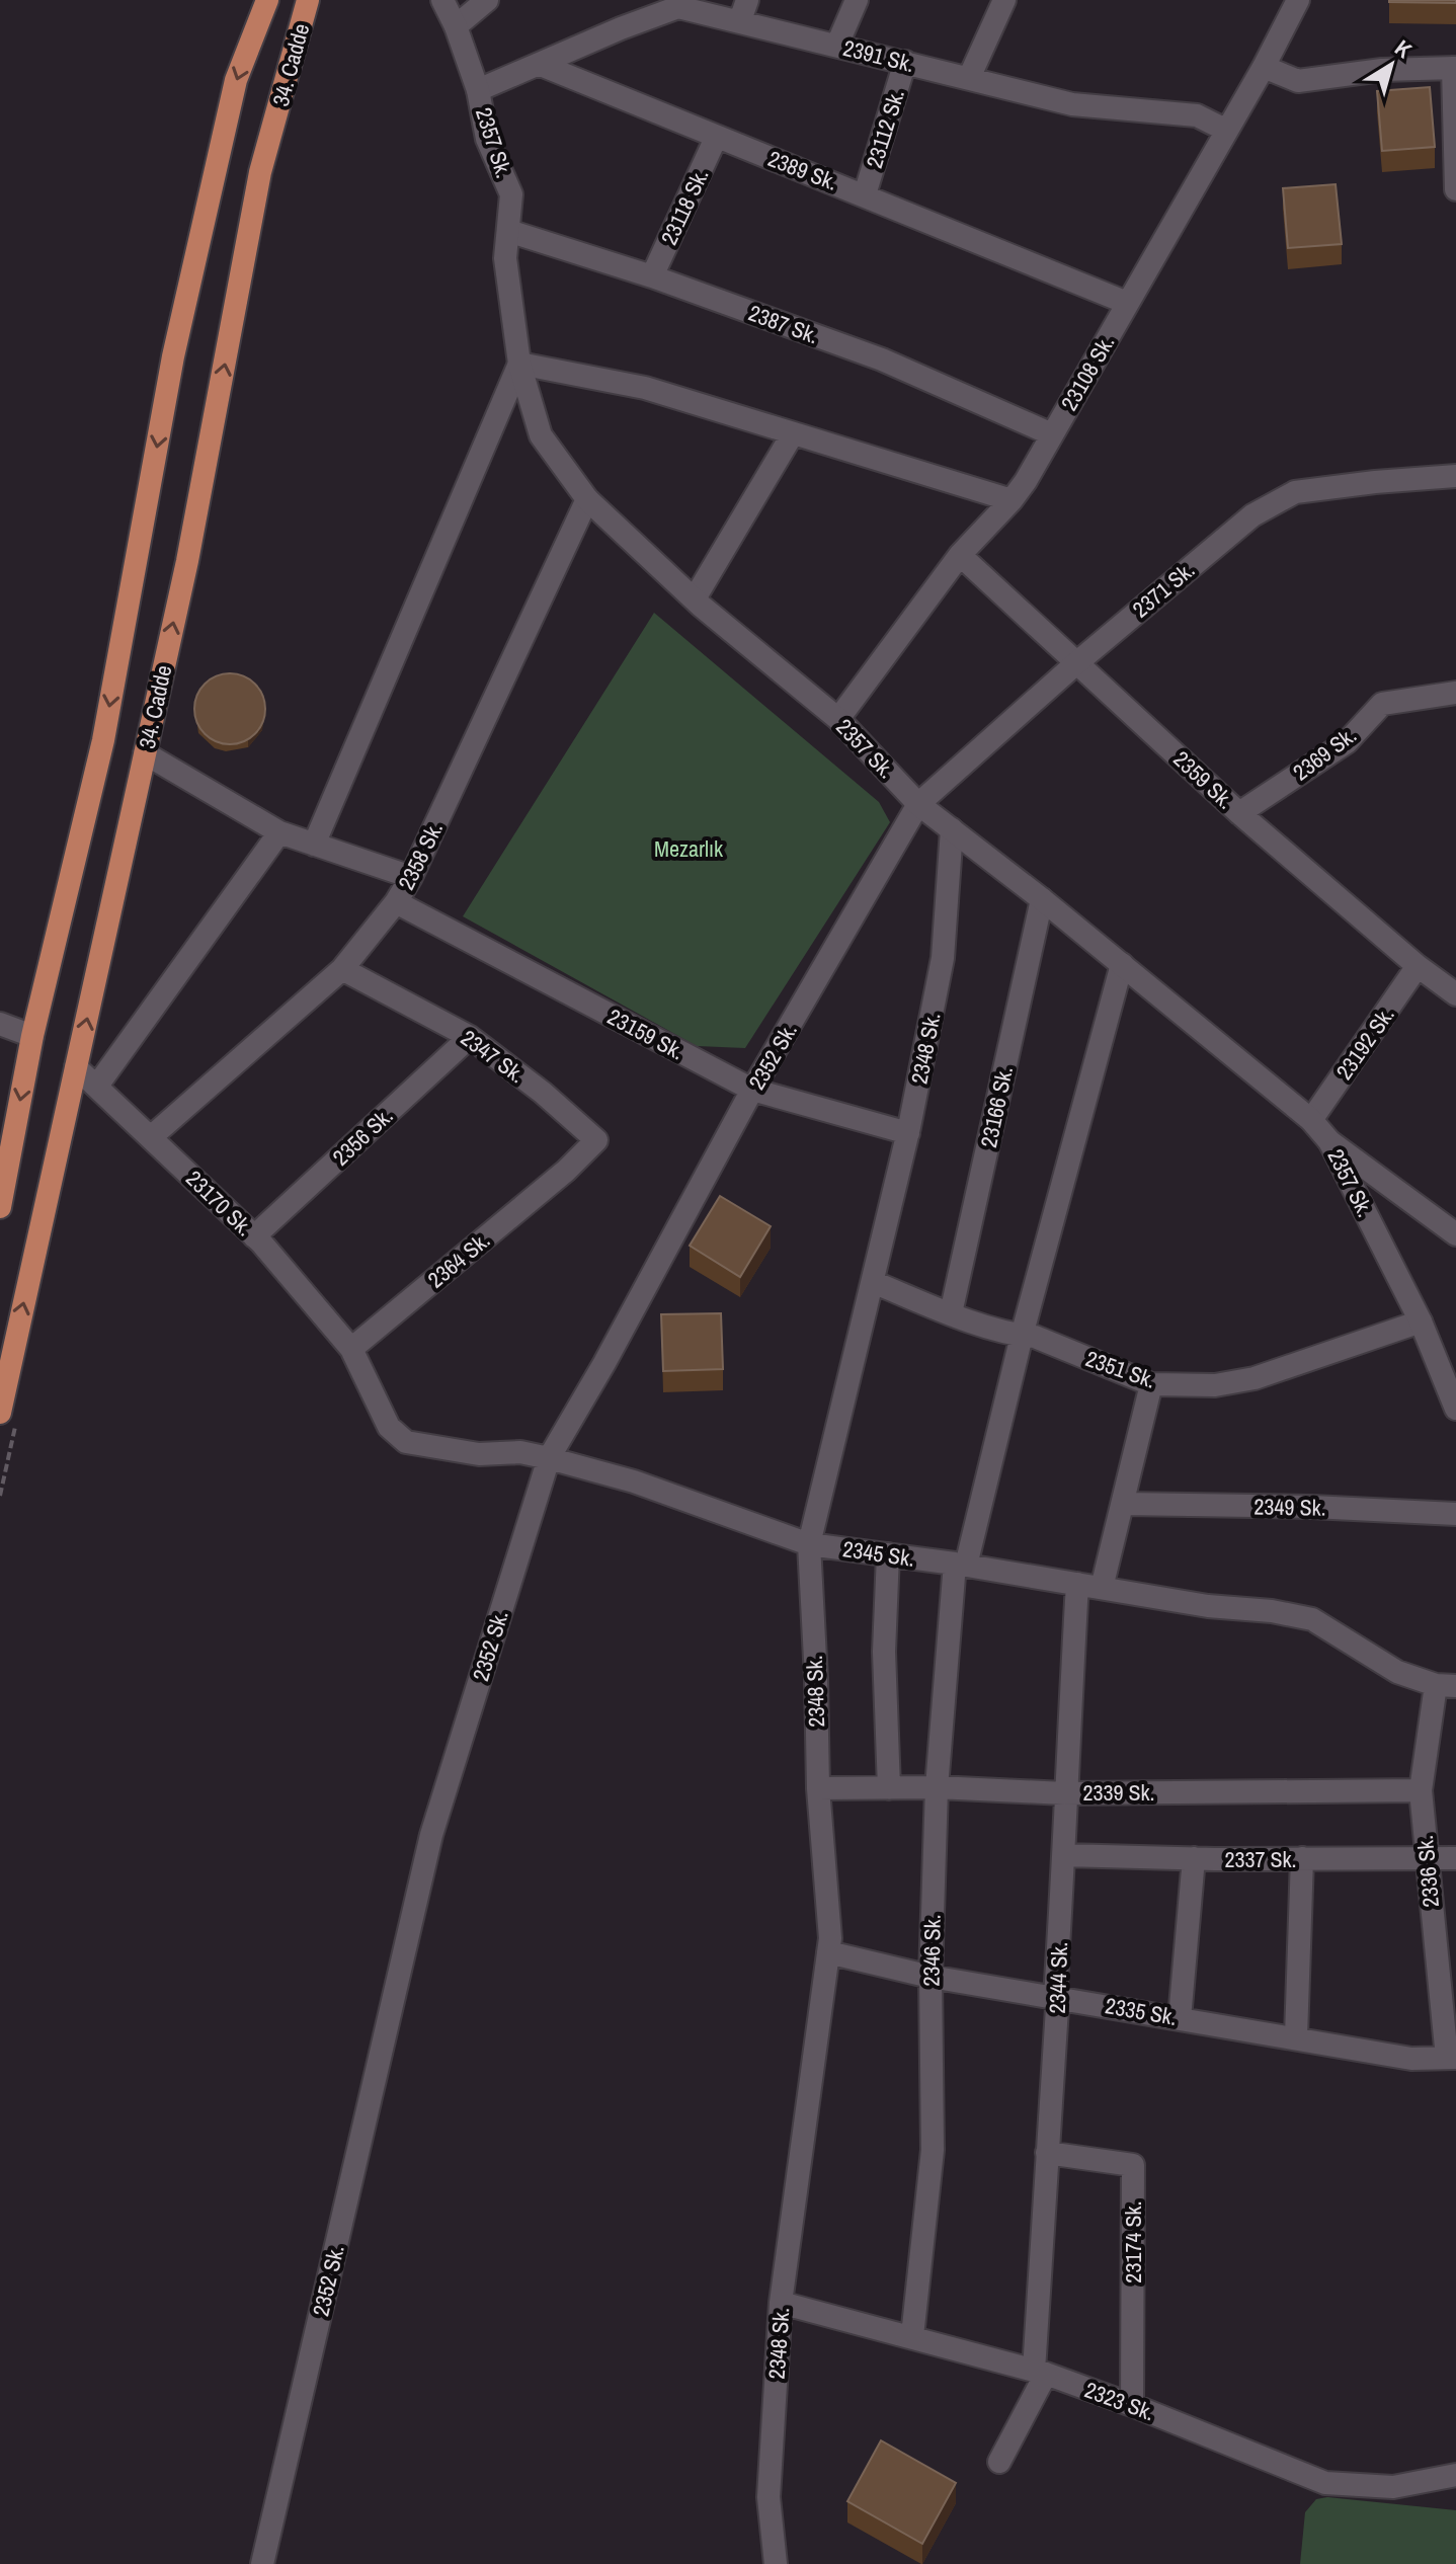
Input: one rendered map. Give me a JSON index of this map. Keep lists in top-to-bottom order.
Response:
{
  "streets": {
    "main road": ["34. Cadde"],
    "street": [
      "2391 Sk.",
      "23112 Sk.",
      "2357 Sk.",
      "2389 Sk.",
      "23118 Sk.",
      "2387 Sk.",
      "23108 Sk.",
      "2371 Sk.",
      "2369 Sk.",
      "2359 Sk.",
      "2358 Sk.",
      "23159 Sk.",
      "23192 Sk.",
      "2348 Sk.",
      "2347 Sk.",
      "2352 Sk.",
      "23166 Sk.",
      "2356 Sk.",
      "23170 Sk.",
      "2364 Sk.",
      "2351 Sk.",
      "2349 Sk.",
      "2345 Sk.",
      "2339 Sk.",
      "2337 Sk.",
      "2336 Sk.",
      "2346 Sk.",
      "2344 Sk.",
      "2335 Sk.",
      "23174 Sk.",
      "2323 Sk."
    ]
  },
  "crossings": [
    ["2391 Sk.", "23112 Sk."],
    ["2391 Sk.", "2389 Sk."],
    ["2391 Sk.", "23108 Sk."],
    ["34. Cadde", "23170 Sk."],
    ["23112 Sk.", "2389 Sk."],
    ["2357 Sk.", "2387 Sk."],
    ["2357 Sk.", "23108 Sk."],
    ["2357 Sk.", "2371 Sk."],
    ["2357 Sk.", "2358 Sk."],
    ["2357 Sk.", "23192 Sk."],
    ["2357 Sk.", "2348 Sk."],
    ["2357 Sk.", "2352 Sk."],
    ["2357 Sk.", "23166 Sk."],
    ["2357 Sk.", "2351 Sk."],
    ["2357 Sk.", "2346 Sk."],
    ["2389 Sk.", "23118 Sk."],
    ["2389 Sk.", "23108 Sk."],
    ["23118 Sk.", "2387 Sk."],
    ["2387 Sk.", "23108 Sk."],
    ["23108 Sk.", "2359 Sk."],
    ["2371 Sk.", "2359 Sk."],
    ["2371 Sk.", "2352 Sk."],
    ["2369 Sk.", "2359 Sk."],
    ["2359 Sk.", "23192 Sk."],
    ["2358 Sk.", "23159 Sk."],
    ["2358 Sk.", "2347 Sk."],
    ["2358 Sk.", "23170 Sk."],
    ["23159 Sk.", "2348 Sk."],
    ["23159 Sk.", "2352 Sk."],
    ["2348 Sk.", "2351 Sk."],
    ["2348 Sk.", "2345 Sk."],
    ["2348 Sk.", "2339 Sk."],
    ["2348 Sk.", "2335 Sk."],
    ["2348 Sk.", "2323 Sk."],
    ["2347 Sk.", "2356 Sk."],
    ["2347 Sk.", "2364 Sk."],
    ["2352 Sk.", "2345 Sk."],
    ["23166 Sk.", "2351 Sk."],
    ["2356 Sk.", "23170 Sk."],
    ["23170 Sk.", "2364 Sk."],
    ["23170 Sk.", "2345 Sk."],
    ["2364 Sk.", "2345 Sk."],
    ["2351 Sk.", "2346 Sk."],
    ["2345 Sk.", "2336 Sk."],
    ["2345 Sk.", "2346 Sk."],
    ["2345 Sk.", "2344 Sk."],
    ["2339 Sk.", "2336 Sk."],
    ["2339 Sk.", "2346 Sk."],
    ["2339 Sk.", "2344 Sk."],
    ["2337 Sk.", "2336 Sk."],
    ["2337 Sk.", "2344 Sk."],
    ["2336 Sk.", "2335 Sk."],
    ["2346 Sk.", "2335 Sk."],
    ["2346 Sk.", "2323 Sk."],
    ["2344 Sk.", "2335 Sk."],
    ["2344 Sk.", "23174 Sk."],
    ["2344 Sk.", "2323 Sk."],
    ["23174 Sk.", "2323 Sk."]
  ],
  "parks": ["Mezarlık"],
  "north": "top right"
}
